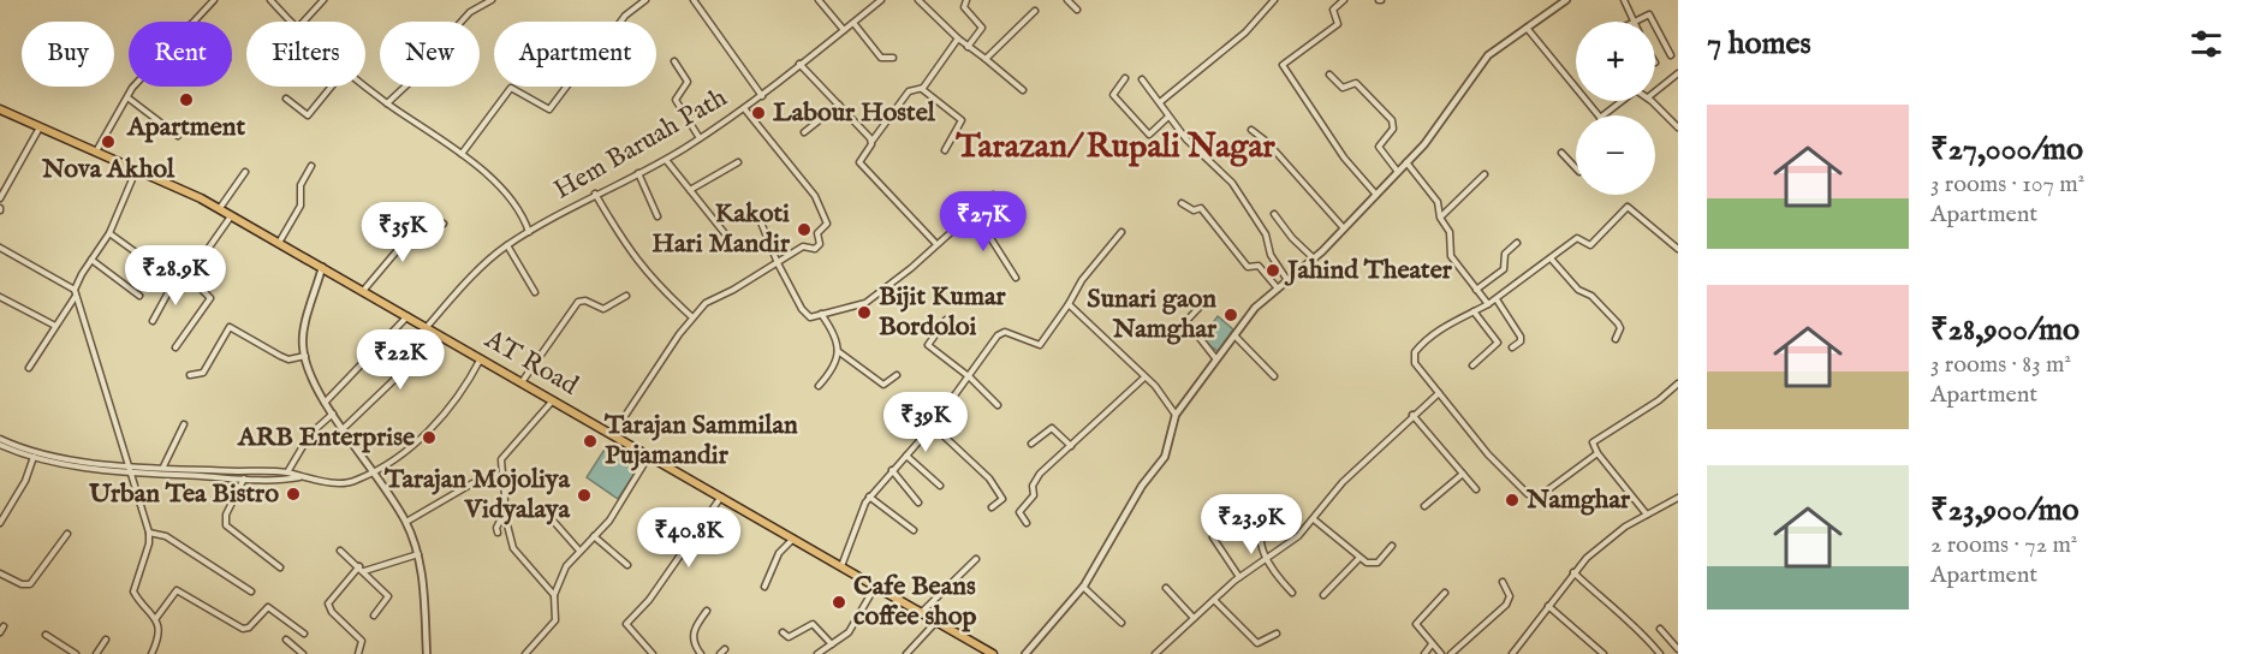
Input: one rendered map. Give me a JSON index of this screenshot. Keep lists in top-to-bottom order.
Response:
{
  "streets": {
    "highway": ["AT Road"],
    "street": ["Hem Baruah Path"]
  },
  "crossings": [
    ["Hem Baruah Path", "AT Road"]
  ],
  "districts": ["Tarazan/ Rupali Nagar"],
  "places": [
    "Apartment",
    "Labour Hostel",
    "Nova Akhol",
    "Kakoti Hari Mandir",
    "Jahind Theater",
    "Bijit Kumar Bordoloi",
    "Sunari gaon Namghar",
    "ARB Enterprise",
    "Tarajan Sammilan Pujamandir",
    "Urban Tea Bistro",
    "Tarajan Mojoliya Vidyalaya",
    "Namghar",
    "Cafe Beans coffee shop"
  ],
  "page": {
    "heading": "7 homes",
    "map_buttons": ["+", "−"],
    "chip": [
      "Buy",
      "Rent",
      "Filters",
      "New",
      "Apartment"
    ],
    "list": [
      {
        "name": "₹27,000/mo",
        "note": "3 rooms · 107 m² · Apartment"
      },
      {
        "name": "₹28,900/mo",
        "note": "3 rooms · 83 m² · Apartment"
      },
      {
        "name": "₹23,900/mo",
        "note": "2 rooms · 72 m² · Apartment"
      }
    ],
    "price": [
      "₹27K",
      "₹35K",
      "₹28.9K",
      "₹22K",
      "₹39K",
      "₹23.9K",
      "₹40.8K"
    ]
  }
}
